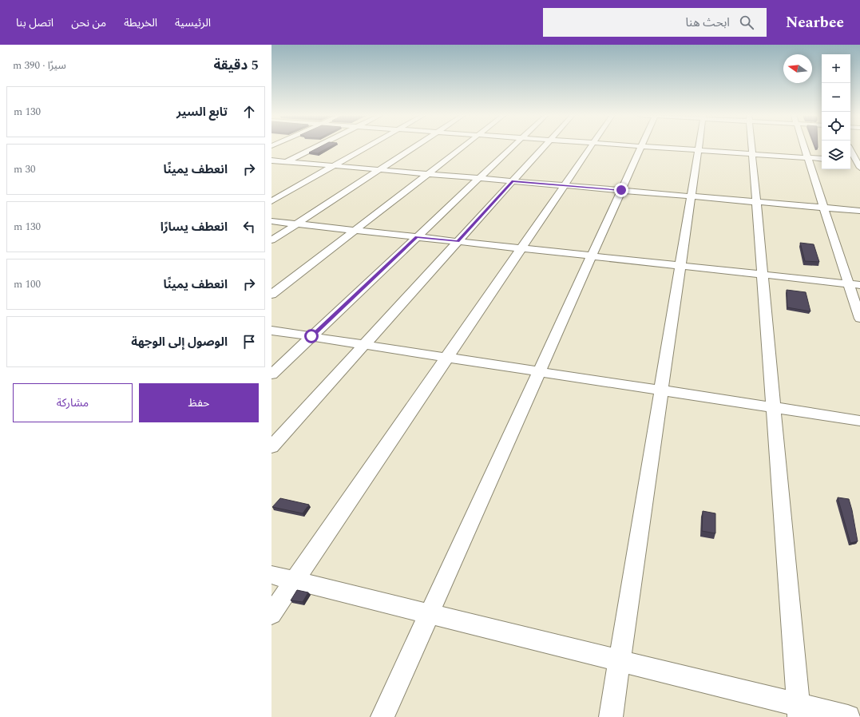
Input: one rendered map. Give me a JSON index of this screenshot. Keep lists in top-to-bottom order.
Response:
{
  "north": "left",
  "page": {
    "header": "Nearbee",
    "search": "ابحث هنا",
    "nav": [
      "الرئيسية",
      "الخريطة",
      "من نحن",
      "اتصل بنا"
    ],
    "heading": ["5 دقيقة", "سيرًا · 390 m"],
    "map_buttons": ["+", "−"],
    "list": [
      ["تابع السير", "130 m"],
      ["انعطف يمينًا", "30 m"],
      ["انعطف يسارًا", "130 m"],
      ["انعطف يمينًا", "100 m"],
      "الوصول إلى الوجهة"
    ],
    "buttons": ["حفظ", "مشاركة"]
  }
}
